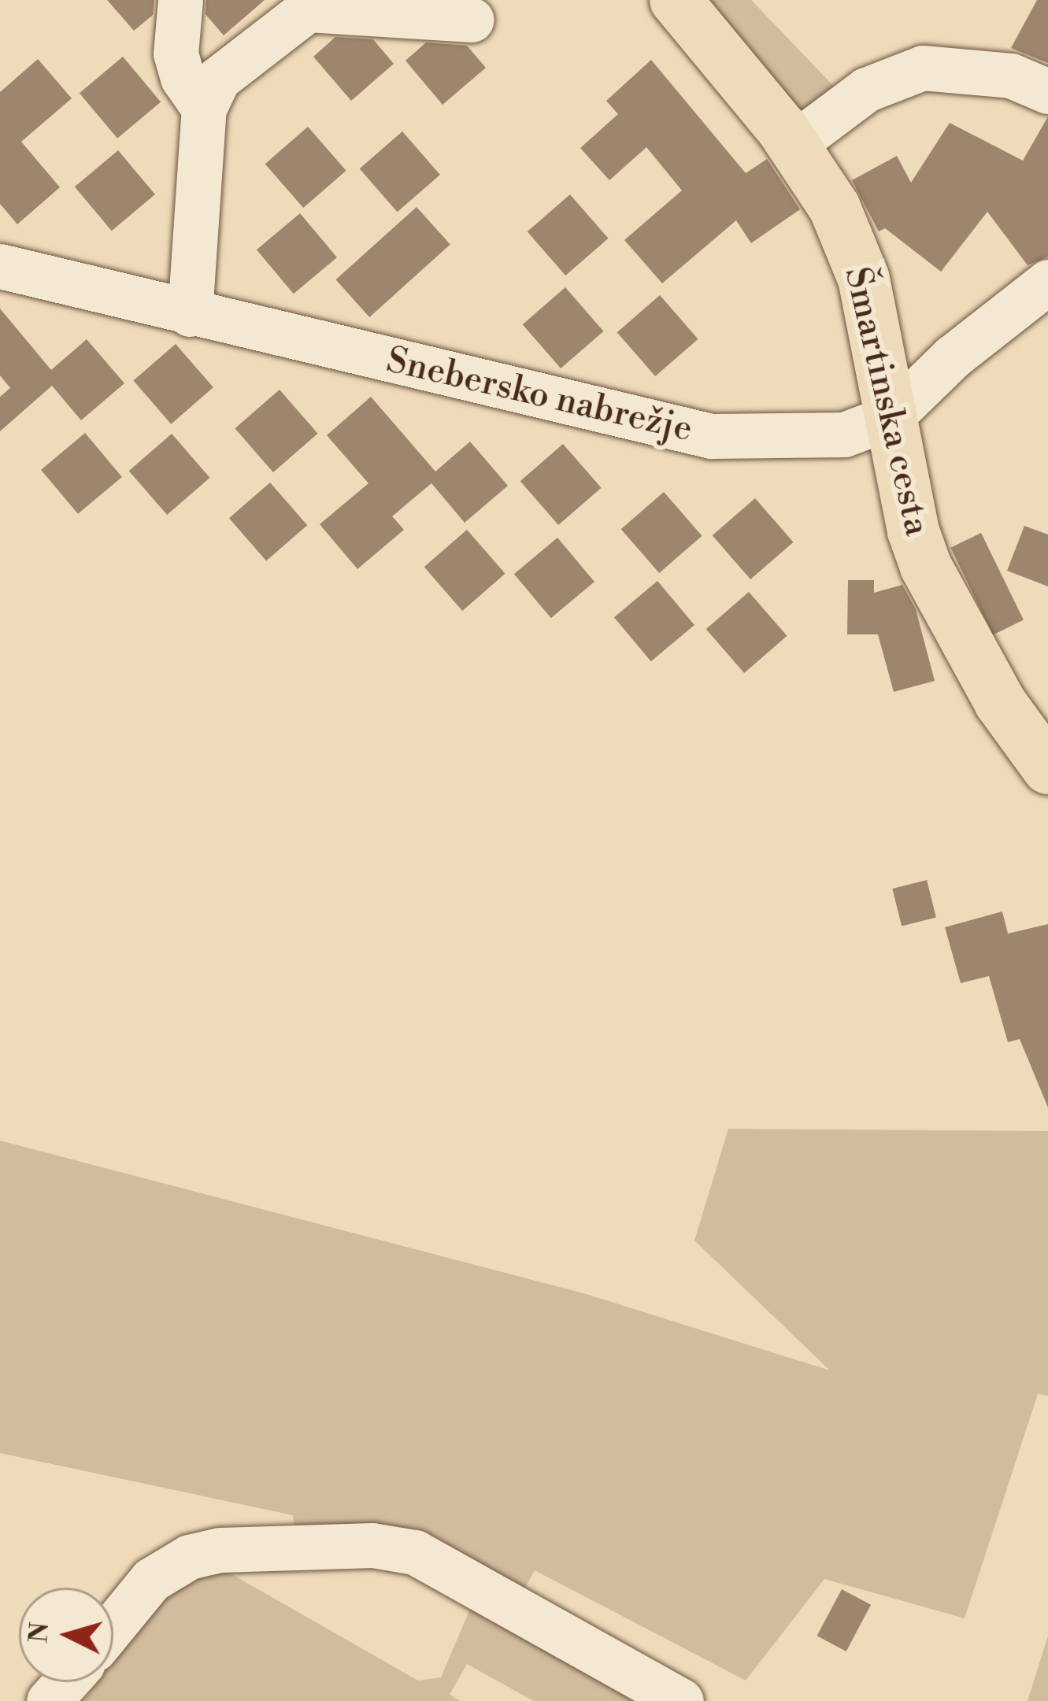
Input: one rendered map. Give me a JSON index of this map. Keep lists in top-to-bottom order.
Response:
{
  "streets": {
    "main road": ["Šmartinska cesta"],
    "street": ["Snebersko nabrežje"]
  },
  "crossings": [
    ["Snebersko nabrežje", "Šmartinska cesta"]
  ],
  "north": "left"
}
